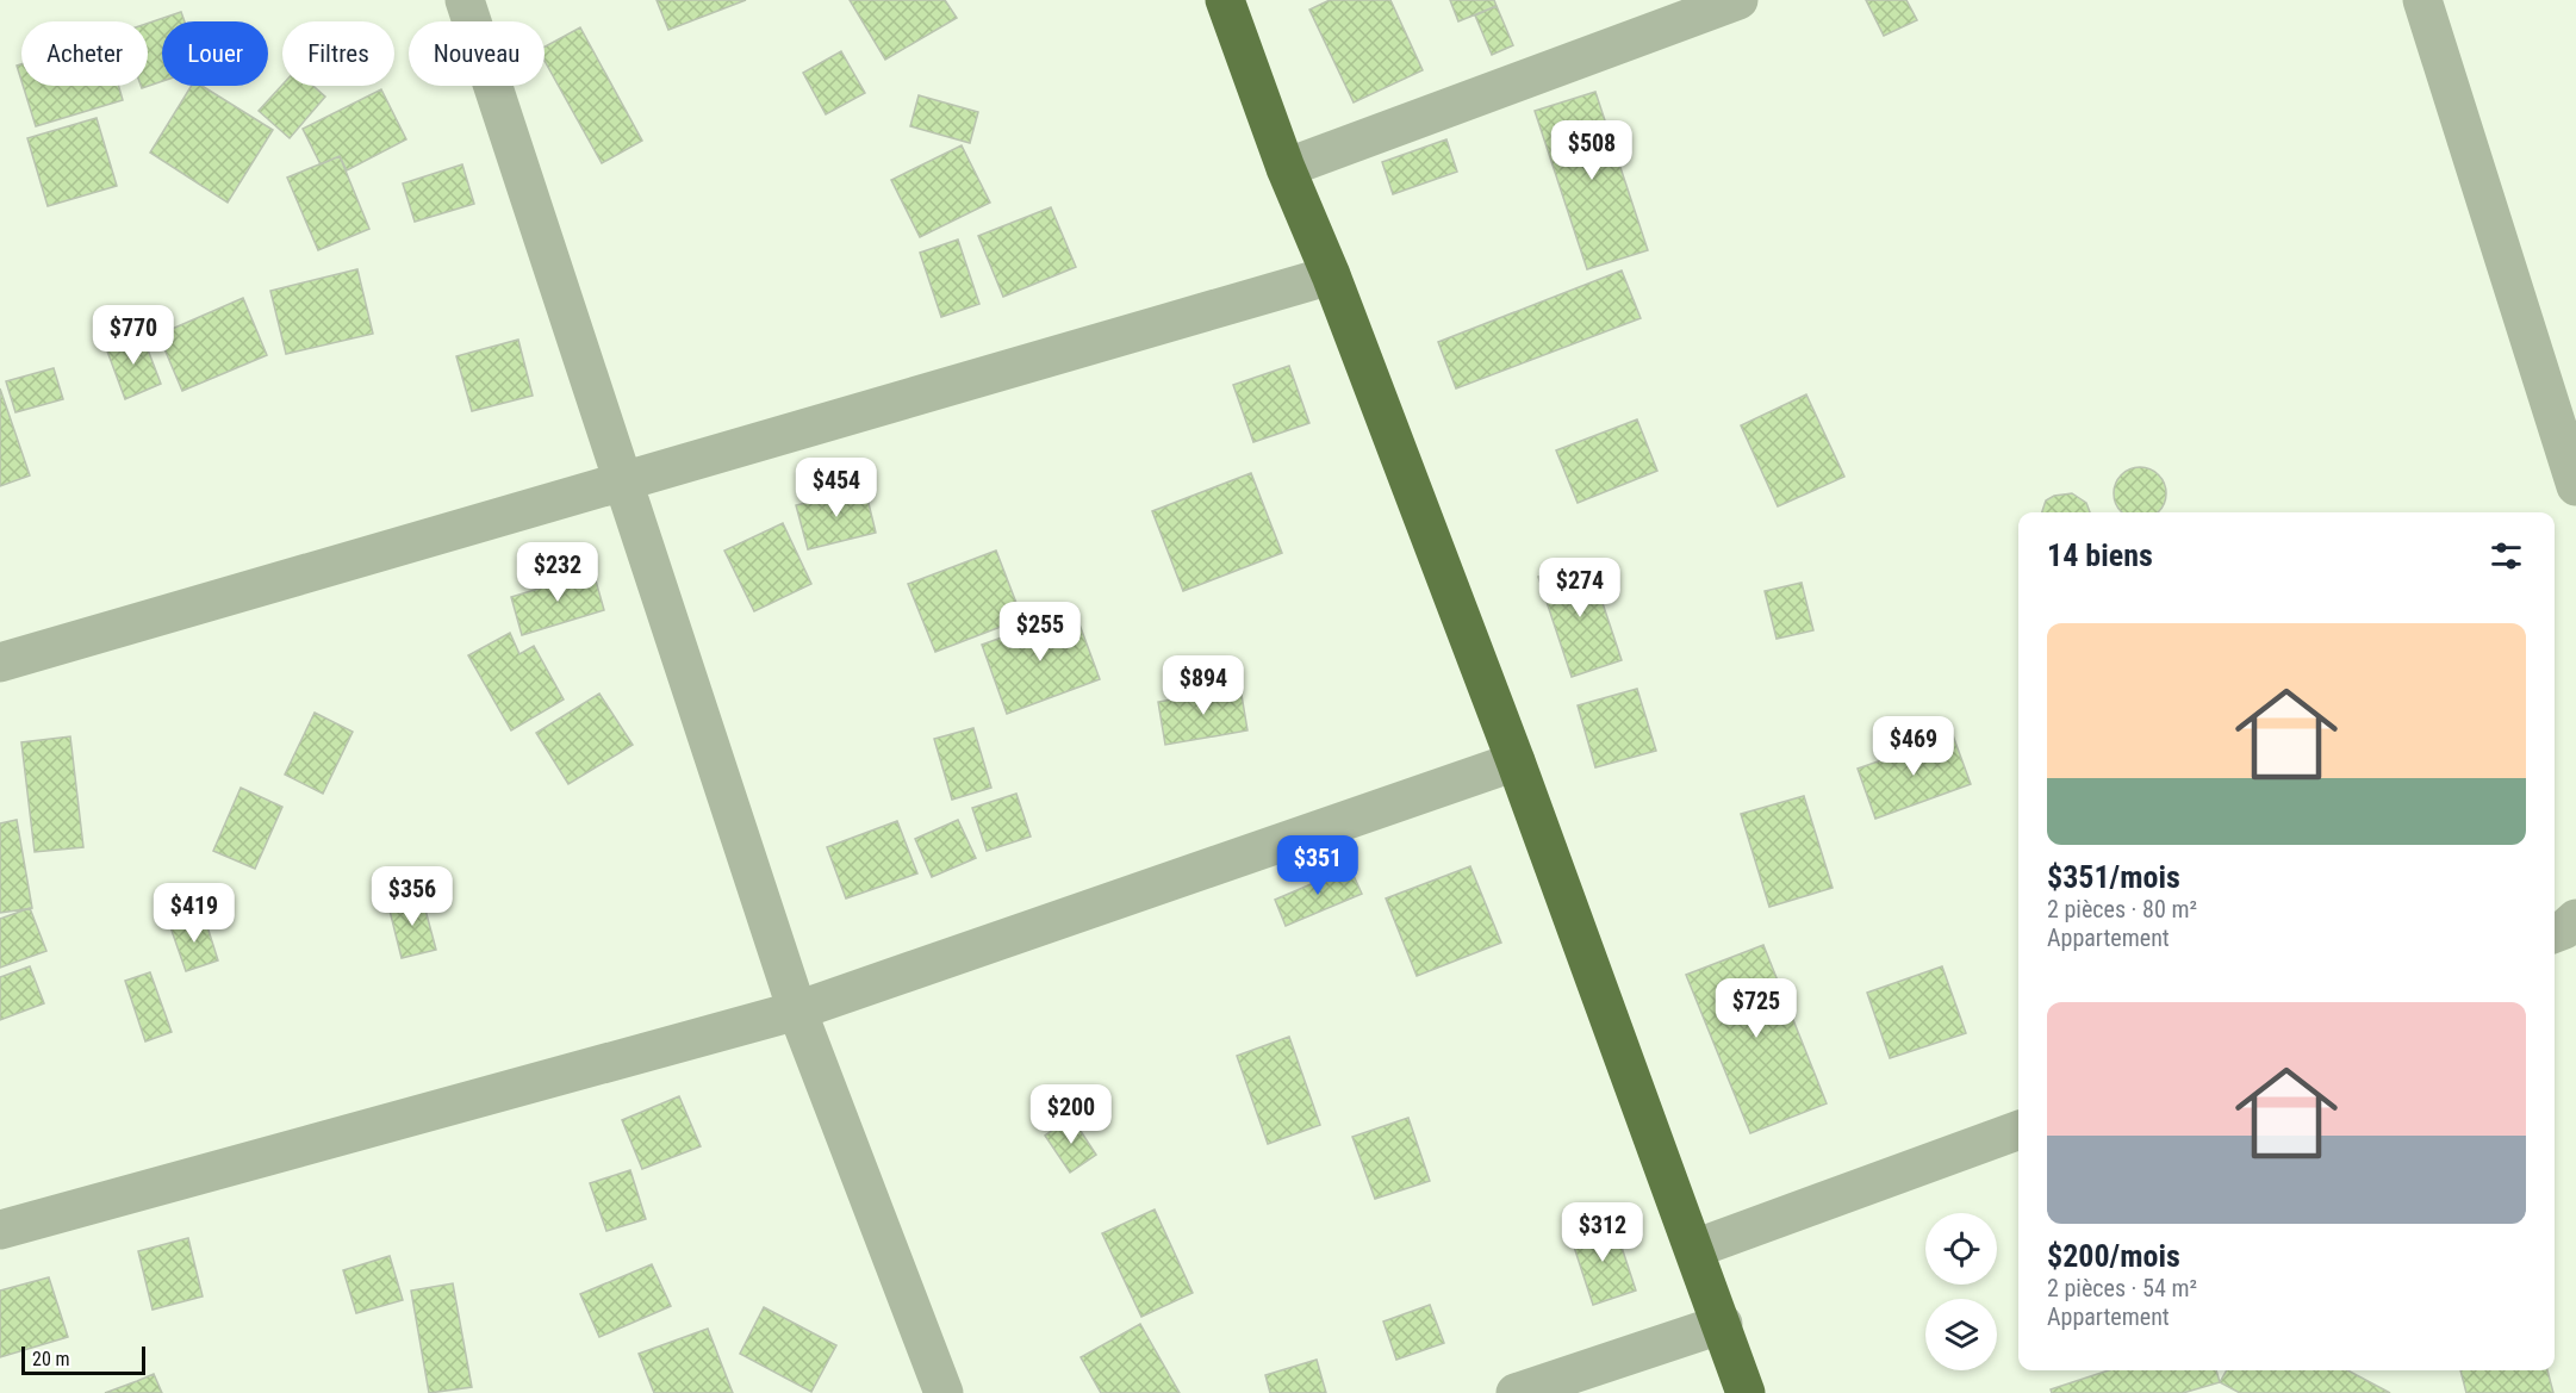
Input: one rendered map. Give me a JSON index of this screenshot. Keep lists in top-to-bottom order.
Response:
{
  "scale_bar": "20 m",
  "page": {
    "chip": [
      "Acheter",
      "Louer",
      "Filtres",
      "Nouveau"
    ],
    "price": [
      "$508",
      "$770",
      "$454",
      "$232",
      "$274",
      "$255",
      "$894",
      "$469",
      "$351",
      "$356",
      "$419",
      "$725",
      "$200",
      "$312"
    ],
    "heading": "14 biens",
    "list": [
      {
        "name": "$351/mois",
        "note": "2 pièces · 80 m² · Appartement"
      },
      {
        "name": "$200/mois",
        "note": "2 pièces · 54 m² · Appartement"
      }
    ],
    "scale": "20 m"
  }
}
